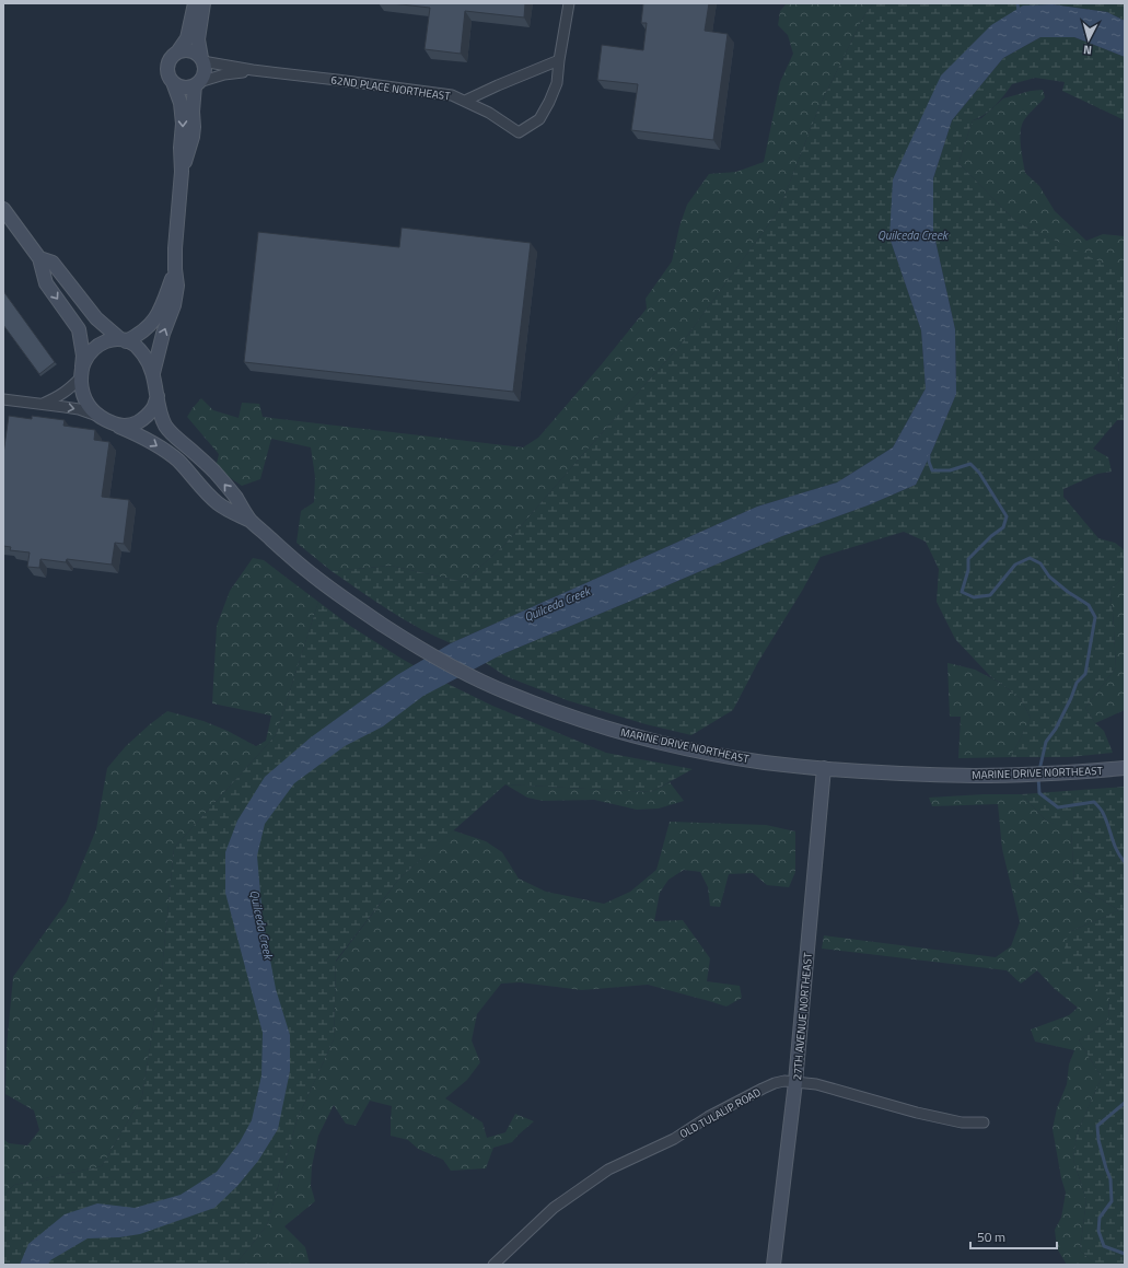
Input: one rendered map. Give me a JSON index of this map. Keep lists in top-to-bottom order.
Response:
{
  "streets": {
    "main road": ["MARINE DRIVE NORTHEAST", "27TH AVENUE NORTHEAST"],
    "street": ["62ND PLACE NORTHEAST", "OLD TULALIP ROAD"]
  },
  "crossings": [
    ["MARINE DRIVE NORTHEAST", "27TH AVENUE NORTHEAST"],
    ["27TH AVENUE NORTHEAST", "OLD TULALIP ROAD"]
  ],
  "water": ["Quilceda Creek"],
  "scale_bar": "50 m",
  "north": "bottom"
}
